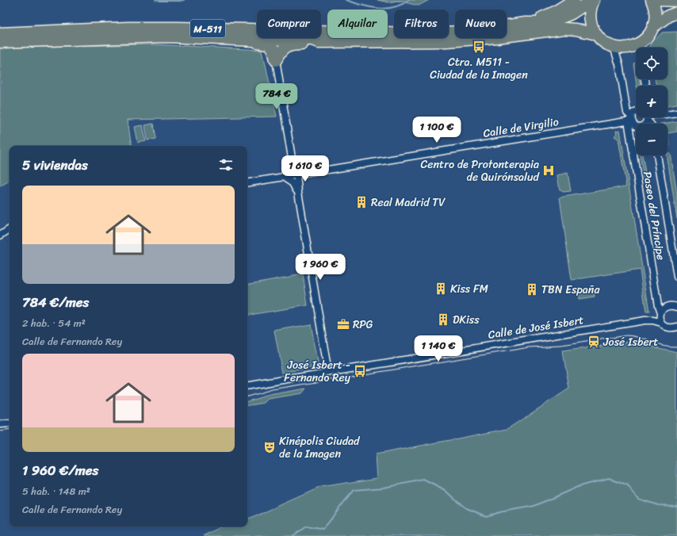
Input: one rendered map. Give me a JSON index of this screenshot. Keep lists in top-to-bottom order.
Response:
{
  "streets": {
    "highway": ["M-511"],
    "street": ["Calle de Virgilio", "Paseo del Príncipe", "Calle de José Isbert"]
  },
  "crossings": [
    ["M-511", "Paseo del Príncipe"],
    ["Calle de Virgilio", "Paseo del Príncipe"],
    ["Paseo del Príncipe", "Calle de José Isbert"]
  ],
  "places": {
    "bus stop": ["Ctra. M511 - Ciudad de la Imagen", "José Isbert - Fernando Rey"],
    "hospital": ["Centro de Protonterapia de Quirónsalud"],
    "building": [
      "Real Madrid TV",
      "Kiss FM",
      "TBN España",
      "DKiss"
    ],
    "office": ["RPG"],
    "station": ["José Isbert"],
    "theatre": ["Kinépolis Ciudad de la Imagen"]
  },
  "page": {
    "chip": [
      "Comprar",
      "Alquilar",
      "Filtros",
      "Nuevo"
    ],
    "map_buttons": ["+", "−"],
    "price": [
      "784 €",
      "1 100 €",
      "1 610 €",
      "1 960 €",
      "1 140 €"
    ],
    "heading": "5 viviendas",
    "list": [
      {
        "name": "784 €/mes",
        "note": "2 hab. · 54 m² · Calle de Fernando Rey"
      },
      {
        "name": "1 960 €/mes",
        "note": "5 hab. · 148 m² · Calle de Fernando Rey"
      }
    ]
  }
}
